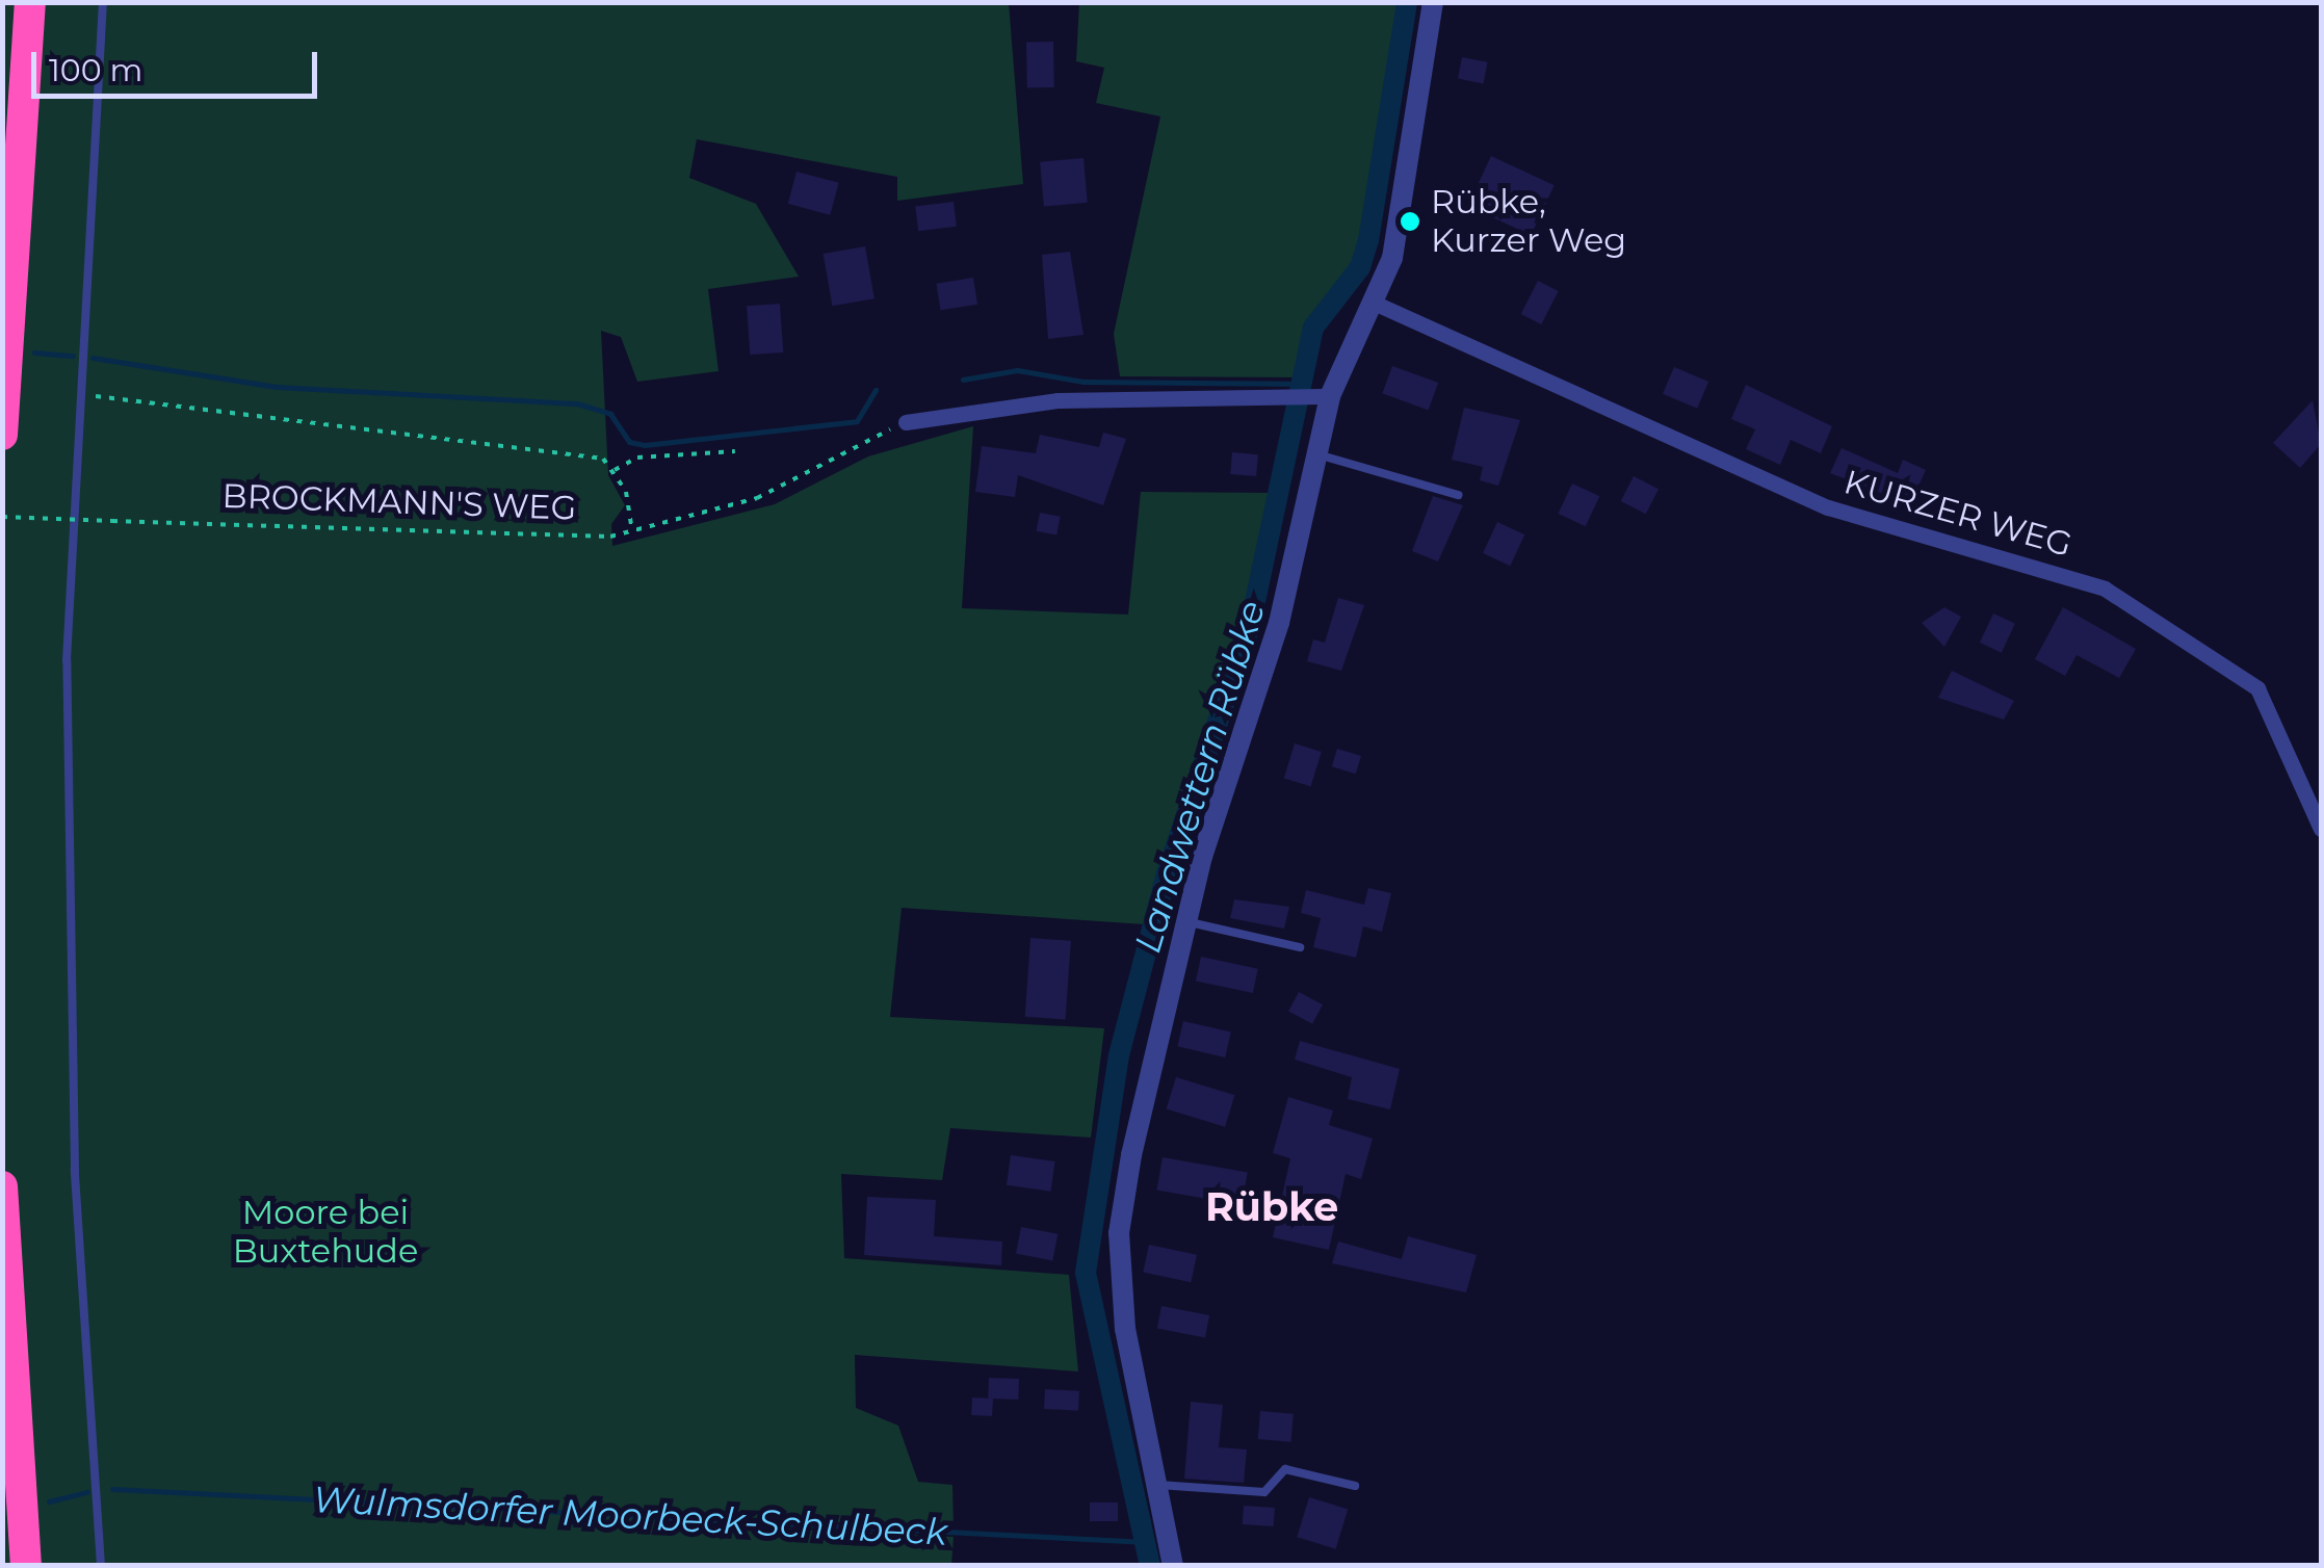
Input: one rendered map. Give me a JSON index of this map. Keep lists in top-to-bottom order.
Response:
{
  "streets": {
    "street": ["KURZER WEG"],
    "path": ["BROCKMANN'S WEG"]
  },
  "districts": ["Rübke"],
  "water": ["Landwettern Rübke", "Wulmsdorfer Moorbeck-Schulbeck"],
  "parks": ["Moore bei Buxtehude"],
  "places": ["Rübke, Kurzer Weg"],
  "scale_bar": "100 m"
}
